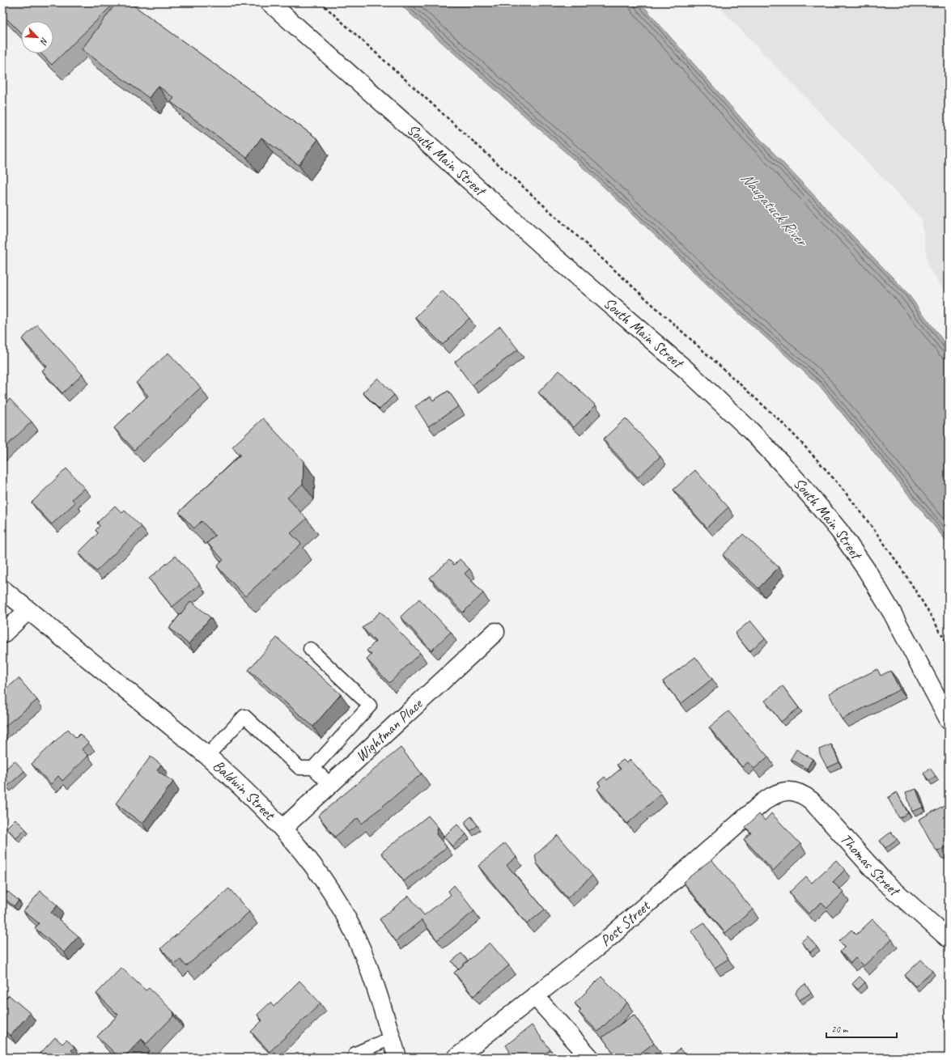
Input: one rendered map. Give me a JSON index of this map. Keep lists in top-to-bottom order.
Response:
{
  "streets": {
    "main road": [
      "South Main Street",
      "Wightman Place",
      "Baldwin Street",
      "Thomas Street",
      "Post Street"
    ]
  },
  "crossings": [
    ["Wightman Place", "Baldwin Street"],
    ["Thomas Street", "Post Street"]
  ],
  "water": ["Naugatuck River"],
  "scale_bar": "20 m",
  "north": "bottom right"
}
